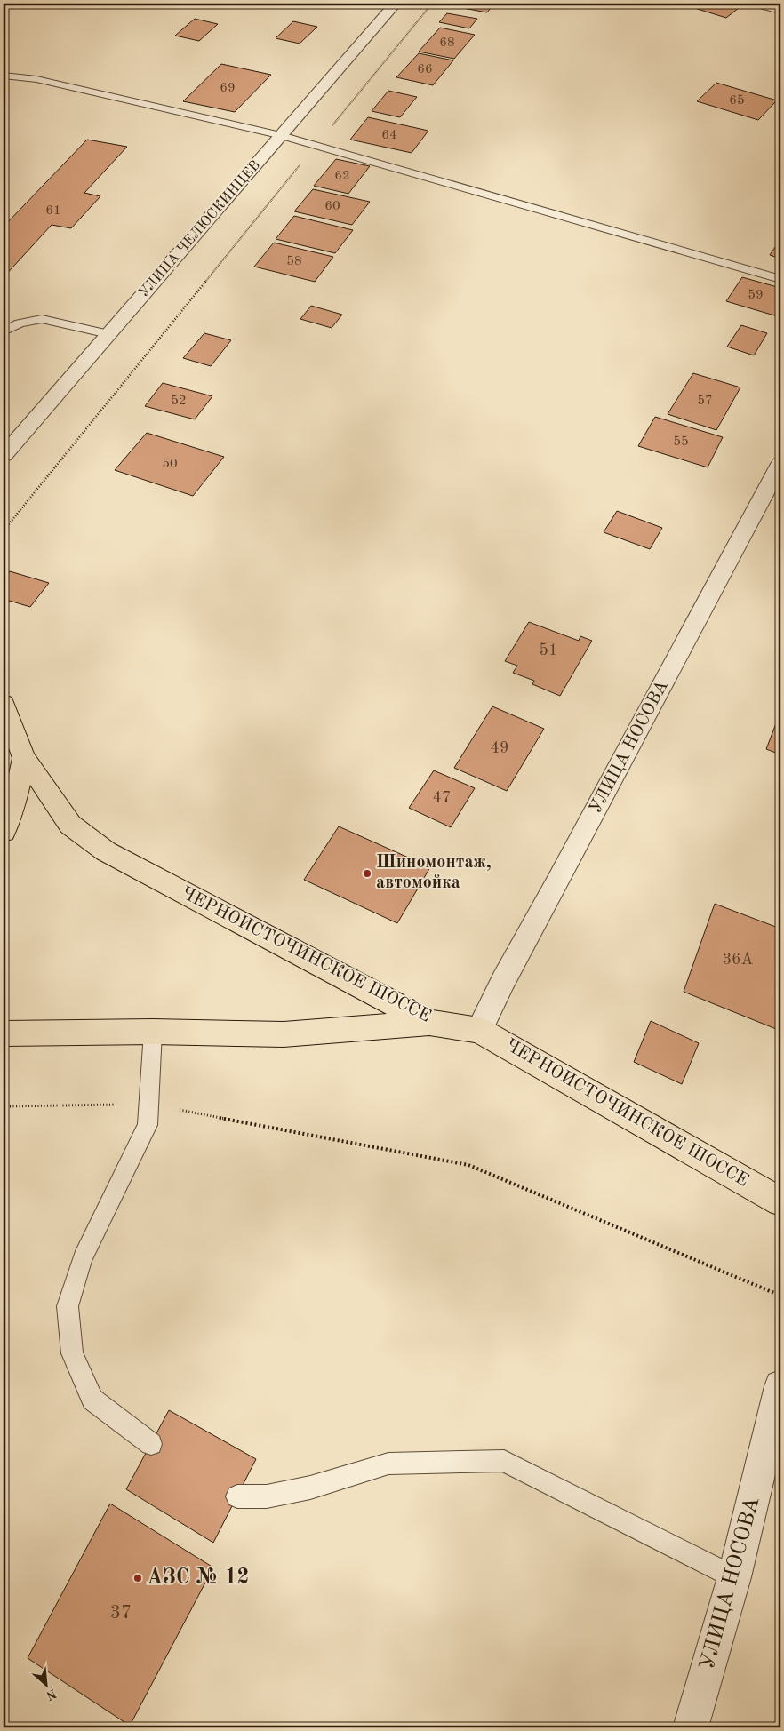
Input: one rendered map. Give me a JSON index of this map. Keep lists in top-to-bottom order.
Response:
{
  "streets": {
    "main road": ["ЧЕРНОИСТОЧИНСКОЕ ШОССЕ"],
    "street": ["УЛИЦА ЧЕЛЮСКИНЦЕВ", "УЛИЦА НОСОВА"]
  },
  "crossings": [
    ["УЛИЦА НОСОВА", "ЧЕРНОИСТОЧИНСКОЕ ШОССЕ"]
  ],
  "places": ["Шиномонтаж, автомойка", "АЗС № 12"],
  "house_numbers": [
    "68",
    "66",
    "69",
    "65",
    "64",
    "62",
    "60",
    "61",
    "58",
    "59",
    "52",
    "57",
    "55",
    "50",
    "51",
    "49",
    "47",
    "36А",
    "37"
  ],
  "north": "bottom right"
}
